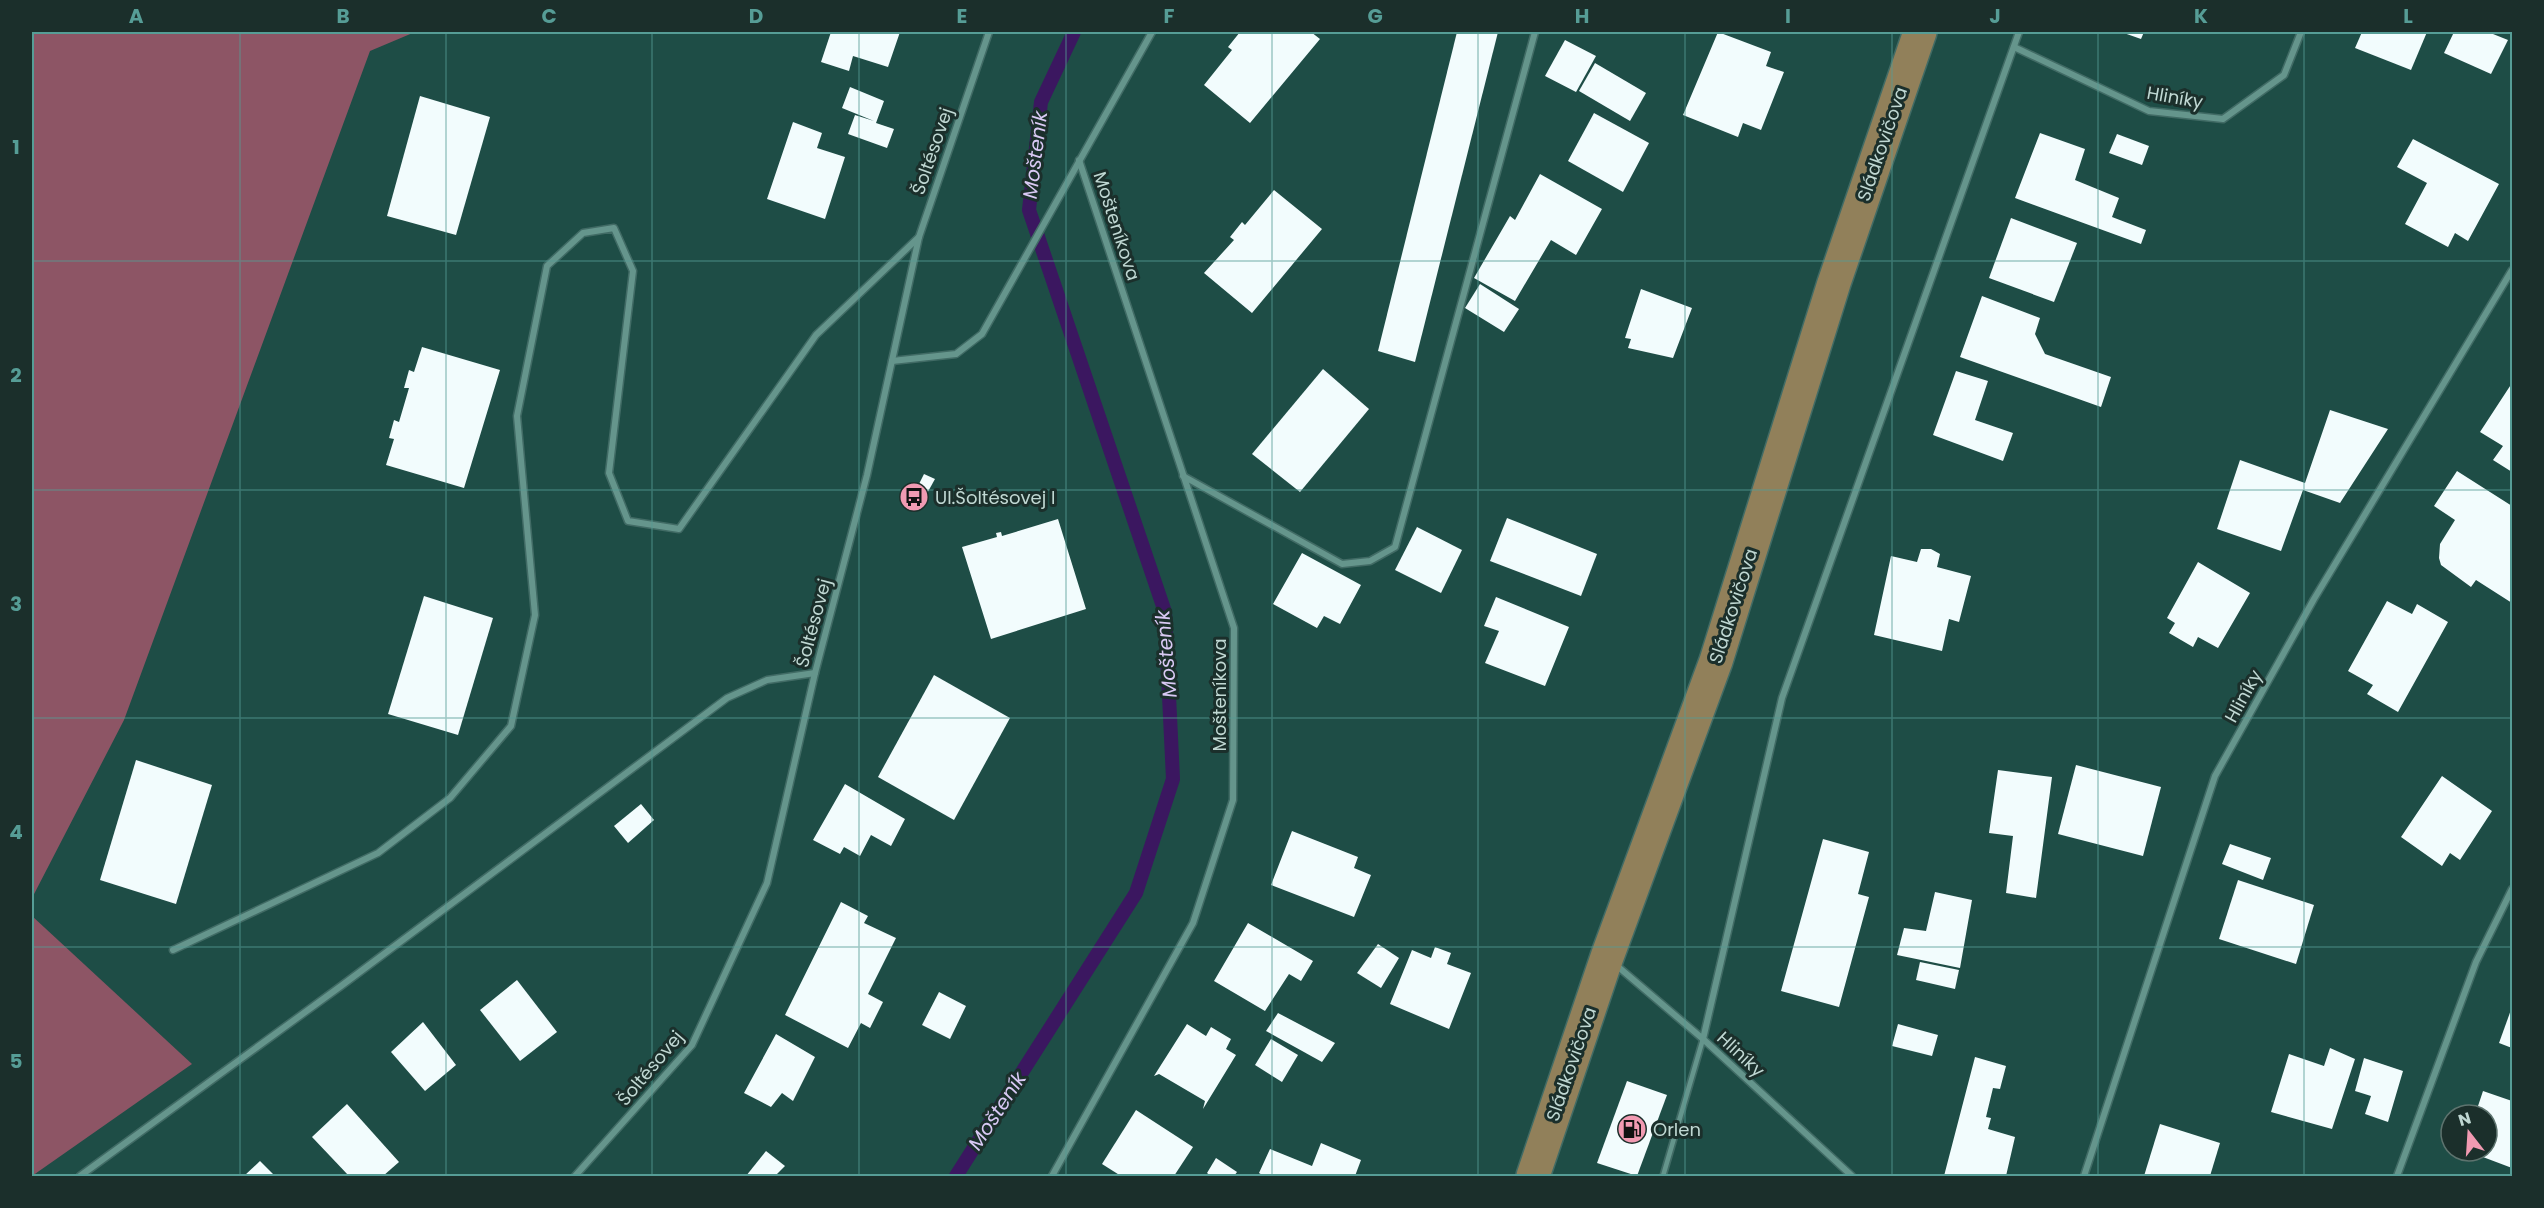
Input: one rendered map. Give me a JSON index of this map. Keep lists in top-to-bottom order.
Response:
{
  "streets": {
    "main road": ["Sládkovičova"],
    "street": ["Hliníky", "Šoltésovej", "Mošteníkova"]
  },
  "crossings": [
    ["Hliníky", "Sládkovičova"],
    ["Šoltésovej", "Mošteníkova"]
  ],
  "water": ["Mošteník"],
  "places": {
    "bus stop": ["Ul.Šoltésovej I"],
    "fuel station": ["Orlen"]
  },
  "north": "top",
  "grid": {
    "columns": [
      "A",
      "B",
      "C",
      "D",
      "E",
      "F",
      "G",
      "H",
      "I",
      "J",
      "K",
      "L"
    ],
    "rows": [
      "1",
      "2",
      "3",
      "4",
      "5"
    ]
  }
}
